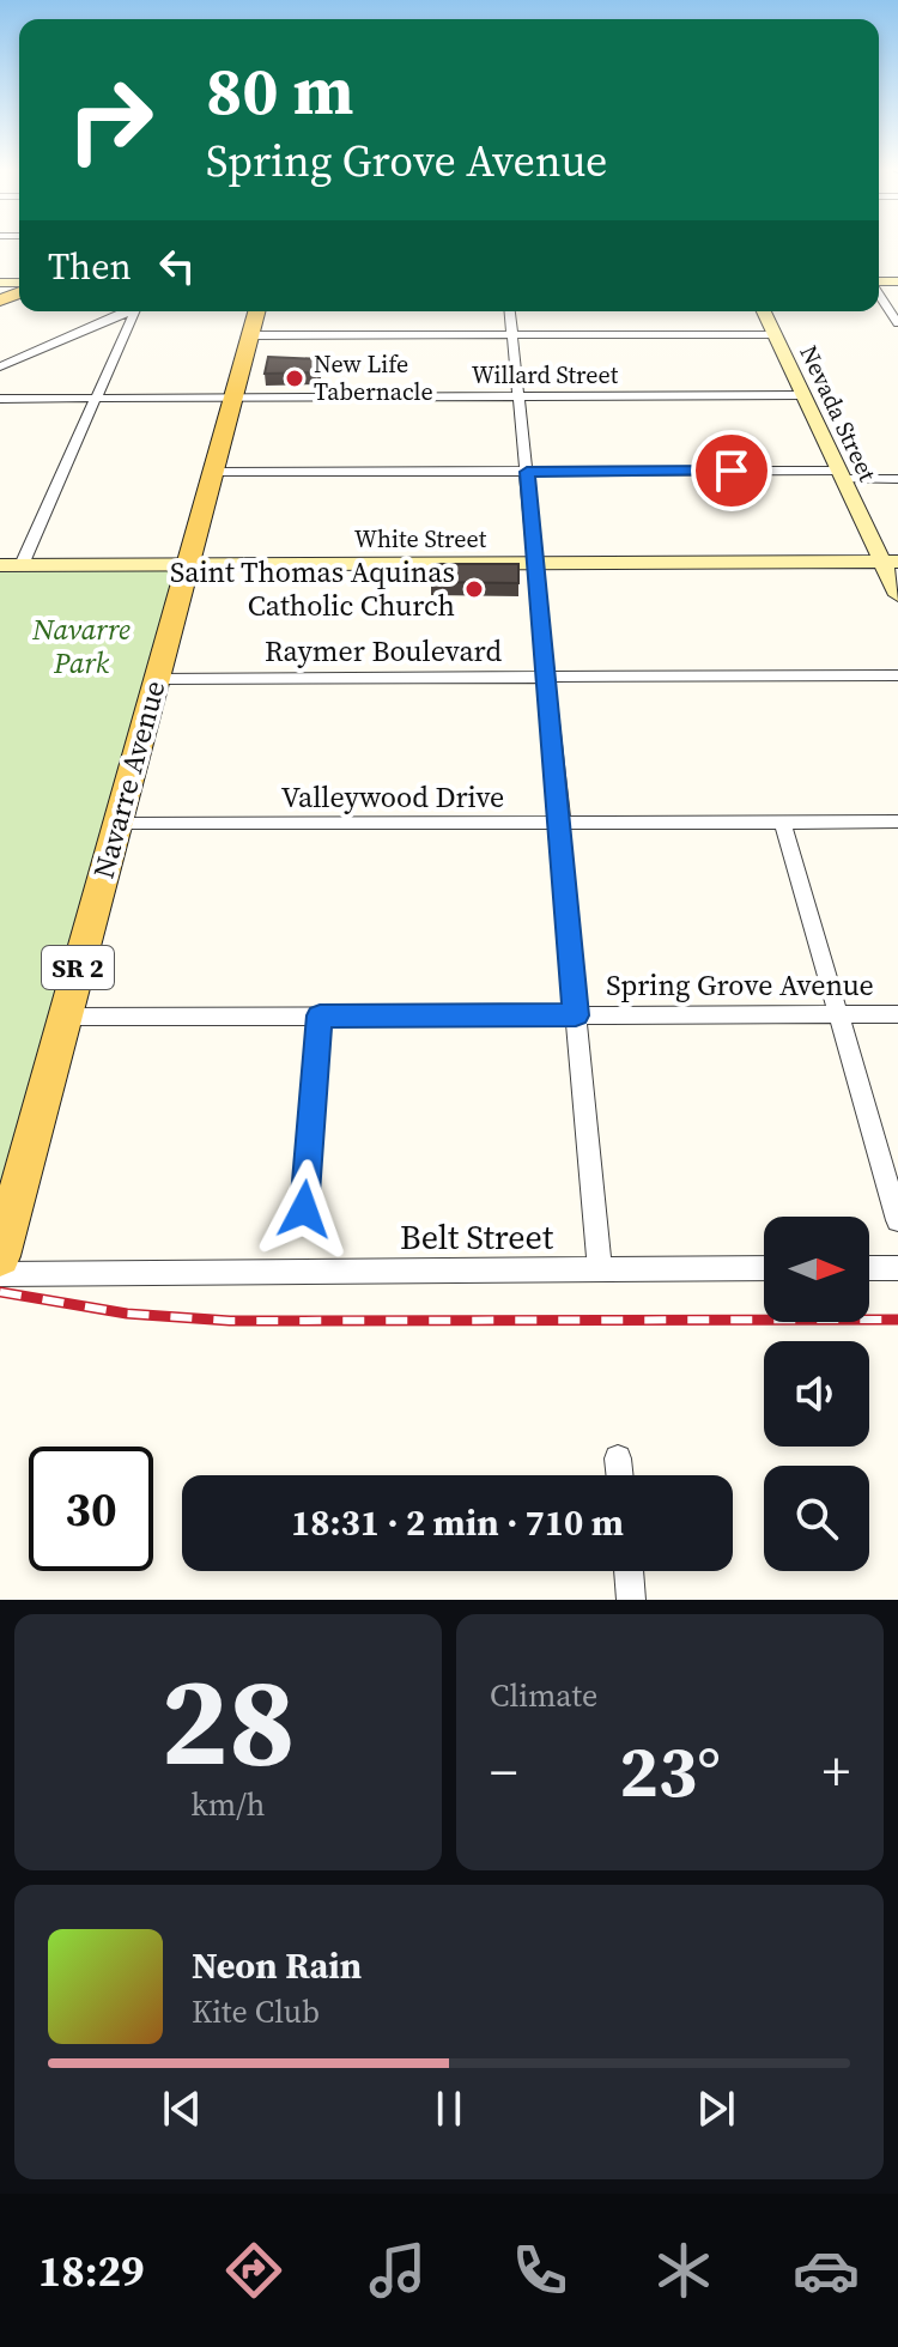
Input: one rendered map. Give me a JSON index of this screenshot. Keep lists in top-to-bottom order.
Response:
{
  "streets": {
    "main road": ["Navarre Avenue", "SR 2"],
    "street": [
      "Willard Street",
      "Nevada Street",
      "White Street",
      "Raymer Boulevard",
      "Valleywood Drive",
      "Spring Grove Avenue",
      "Belt Street"
    ]
  },
  "crossings": [
    ["Willard Street", "Nevada Street"],
    ["Willard Street", "Navarre Avenue"],
    ["Nevada Street", "White Street"],
    ["White Street", "Navarre Avenue"],
    ["Raymer Boulevard", "Navarre Avenue"],
    ["Navarre Avenue", "Valleywood Drive"],
    ["Navarre Avenue", "Spring Grove Avenue"]
  ],
  "parks": ["Navarre Park"],
  "places": ["New Life Tabernacle", "Saint Thomas Aquinas Catholic Church"],
  "north": "right",
  "page": {
    "turn": ["80 m", "Spring Grove Avenue"],
    "then": "Then",
    "limit": "30",
    "trip": "18:31 · 2 min · 710 m",
    "tile": [
      ["28", "km/h"],
      "Climate"
    ],
    "heat": ["−", "23°", "+"],
    "song": ["Neon Rain", "Kite Club"],
    "tabs": "18:29"
  }
}
